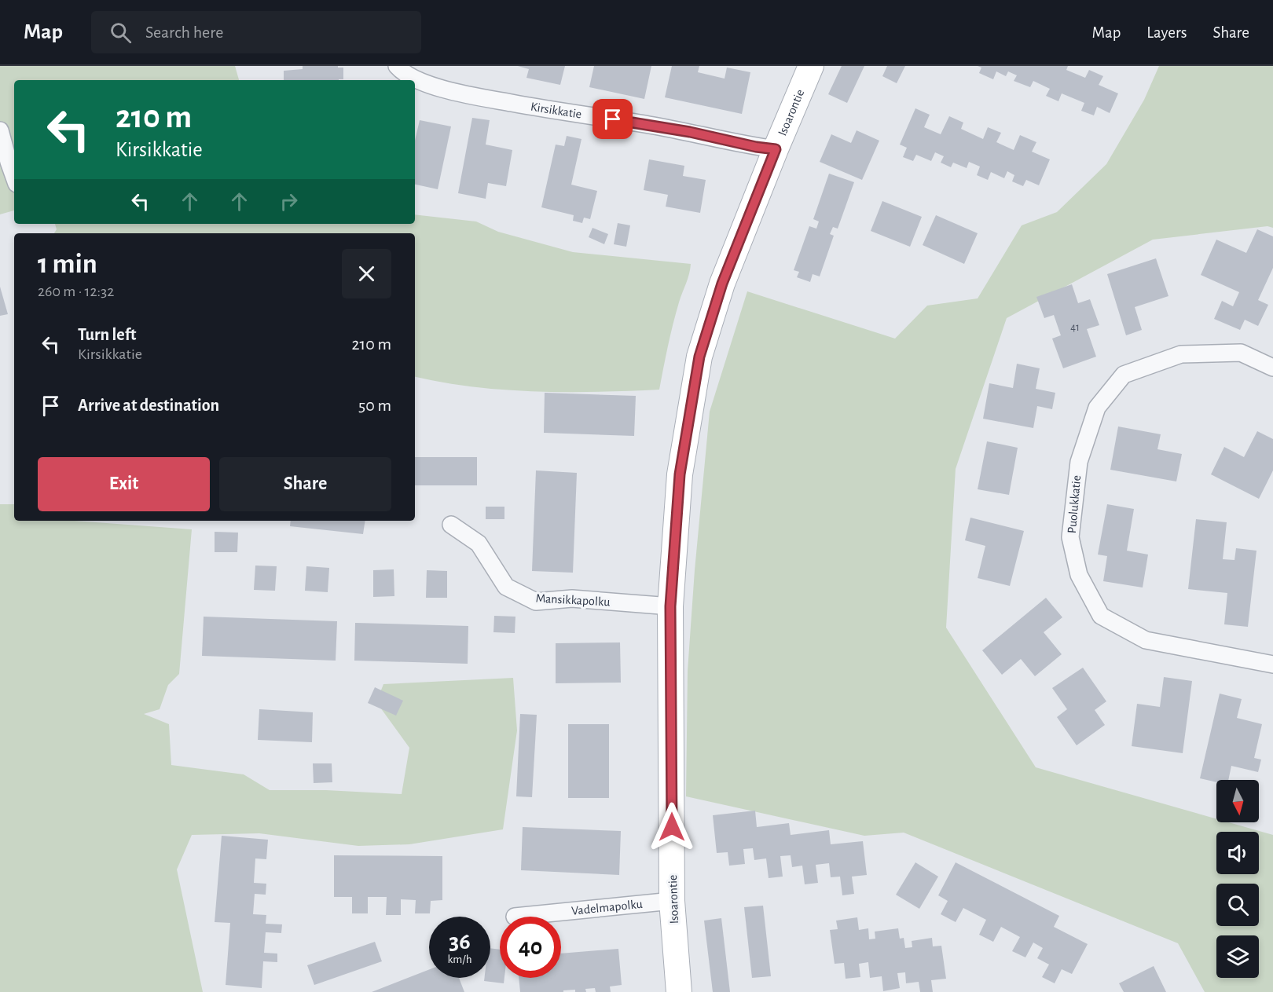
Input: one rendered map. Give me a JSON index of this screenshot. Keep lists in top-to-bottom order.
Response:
{
  "streets": {
    "street": [
      "Kirsikkatie",
      "Isoarontie",
      "Puolukkatie",
      "Mansikkapolku",
      "Vadelmapolku"
    ]
  },
  "crossings": [
    ["Kirsikkatie", "Isoarontie"],
    ["Isoarontie", "Mansikkapolku"],
    ["Isoarontie", "Vadelmapolku"]
  ],
  "house_numbers": ["41"],
  "north": "bottom",
  "page": {
    "header": "Map",
    "search": "Search here",
    "nav": ["Map", "Layers", "Share"],
    "turn": ["210 m", "Kirsikkatie"],
    "heading": ["1 min", "260 m · 12:32"],
    "list": [
      {
        "name": "Turn left",
        "note": "Kirsikkatie",
        "value": "210 m"
      },
      {
        "name": "Arrive at destination",
        "value": "50 m"
      }
    ],
    "buttons": ["Exit", "Share"],
    "speed": "36 km/h",
    "limit": "40"
  }
}
